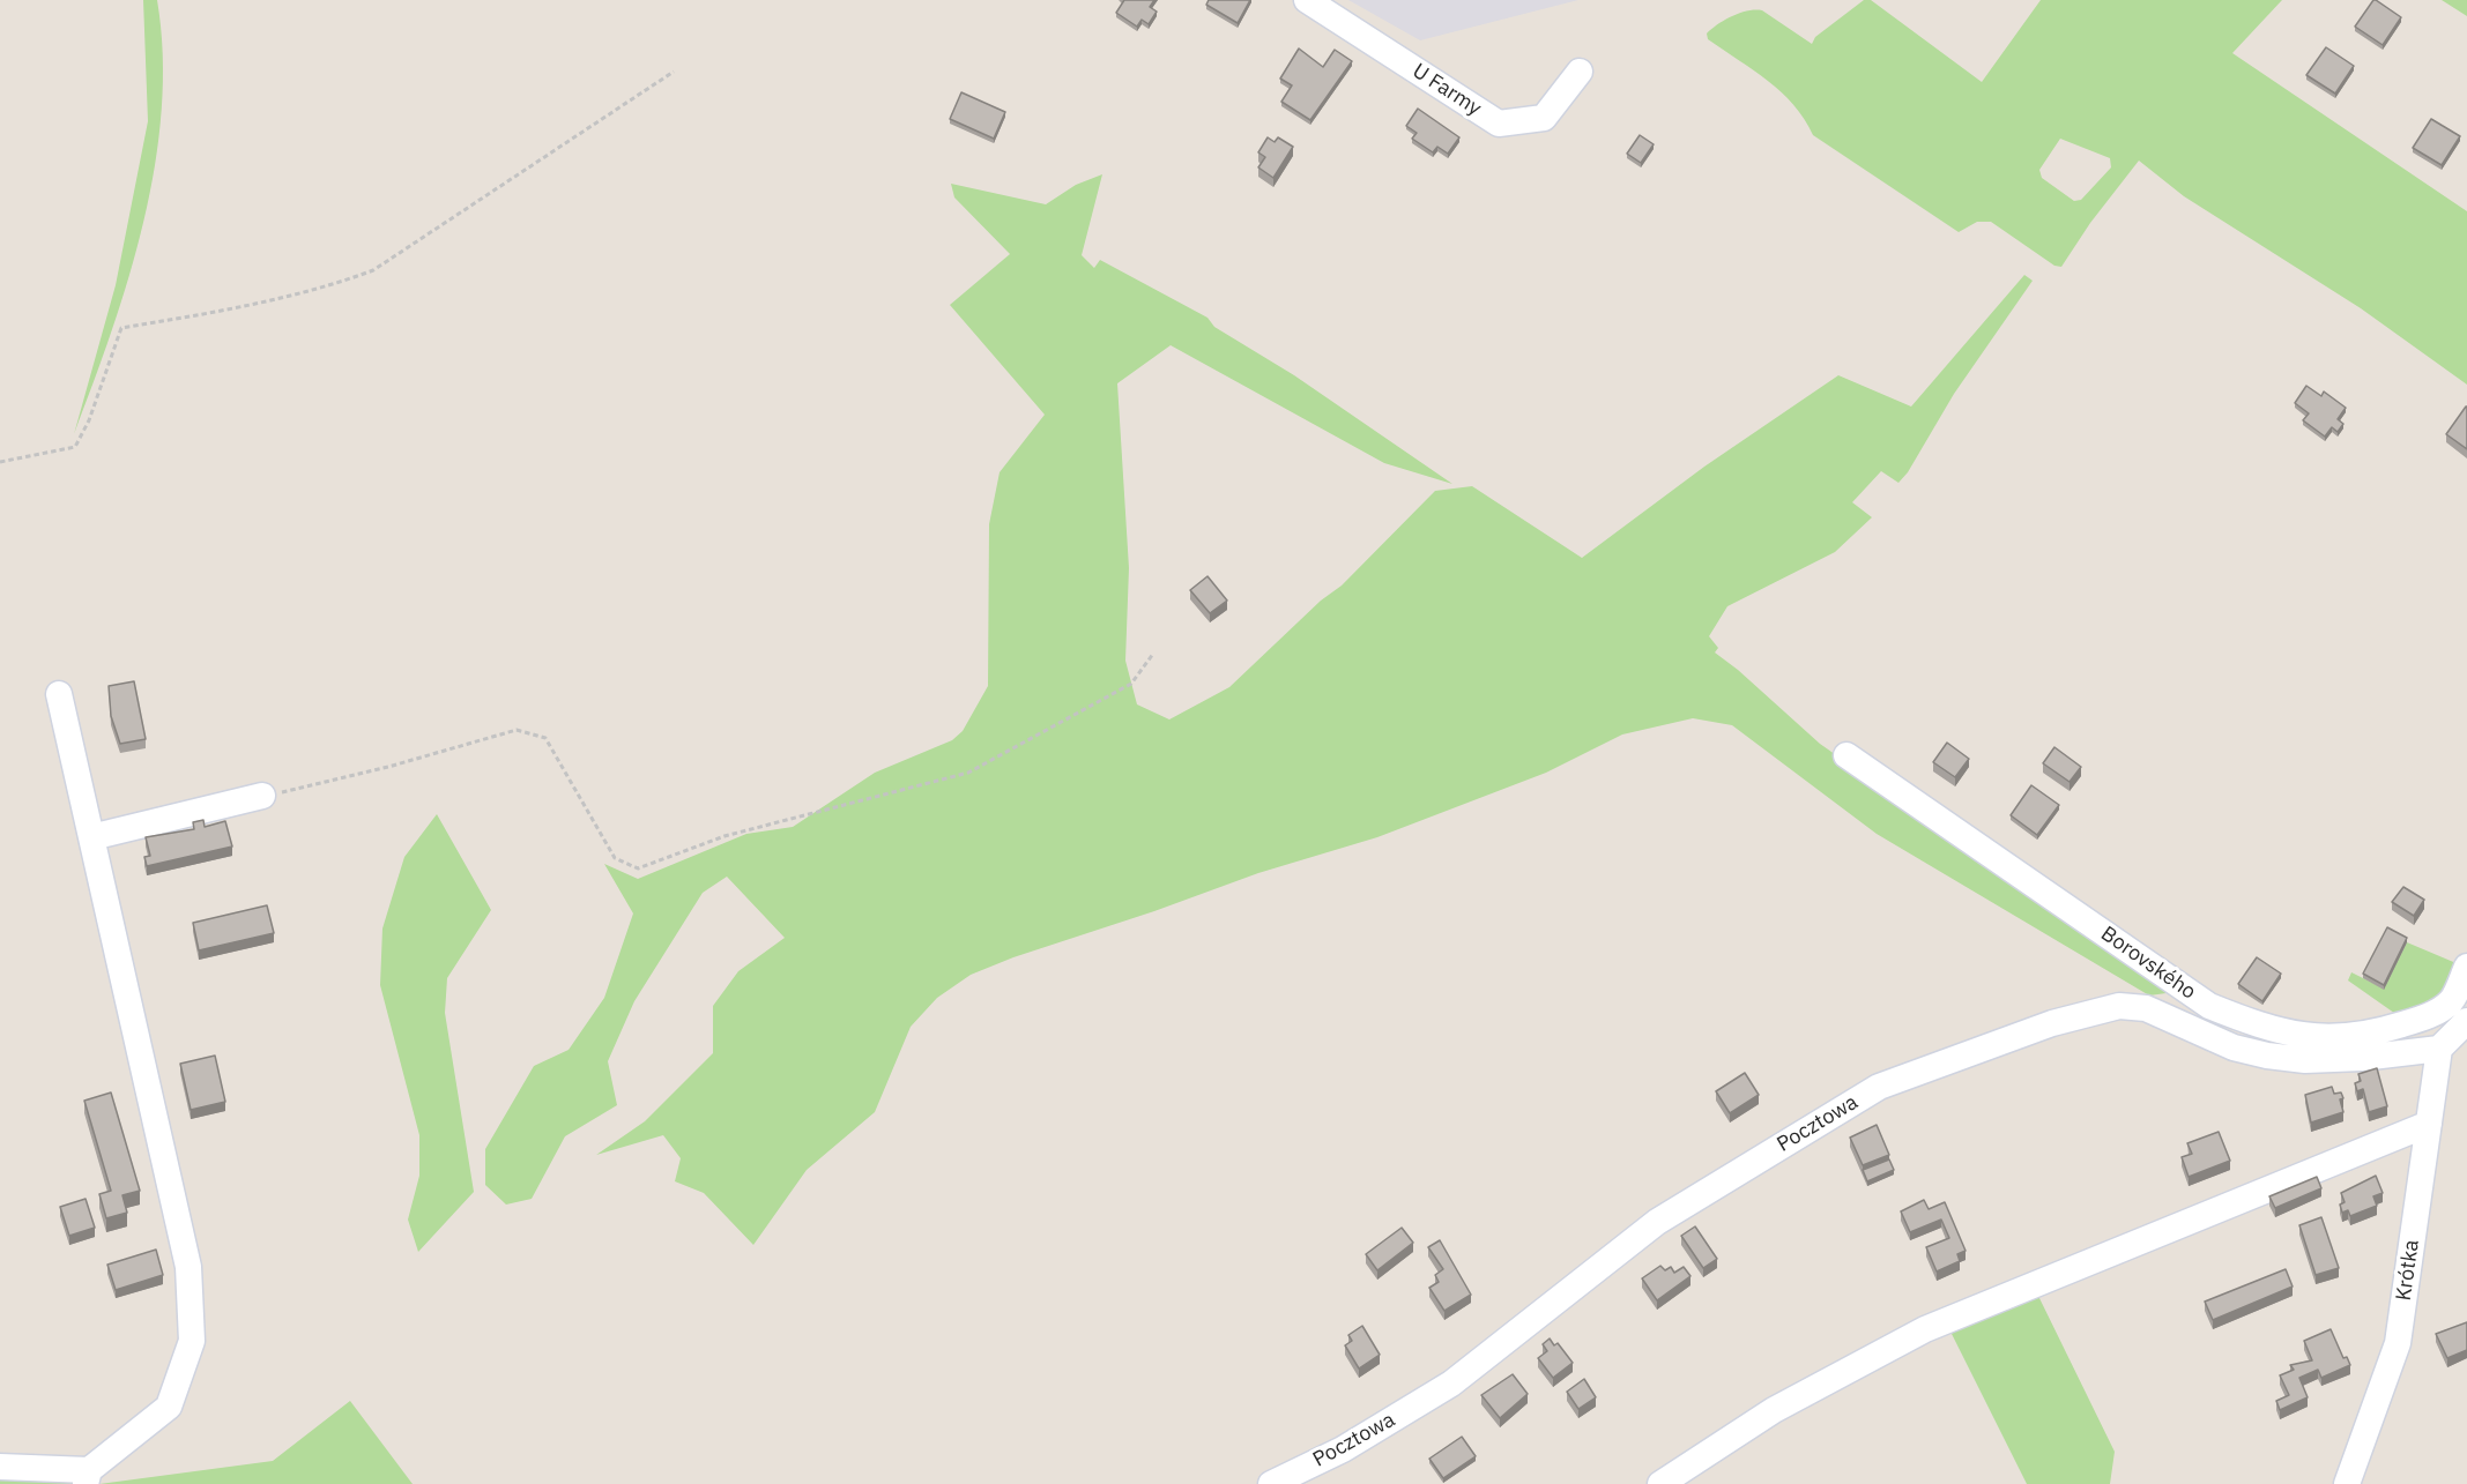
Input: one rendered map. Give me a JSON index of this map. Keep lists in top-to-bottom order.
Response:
{
  "streets": {
    "street": [
      "U Farmy",
      "Borovského",
      "Pocztowa",
      "Krótka"
    ]
  },
  "crossings": [
    ["Pocztowa", "Krótka"]
  ]
}
